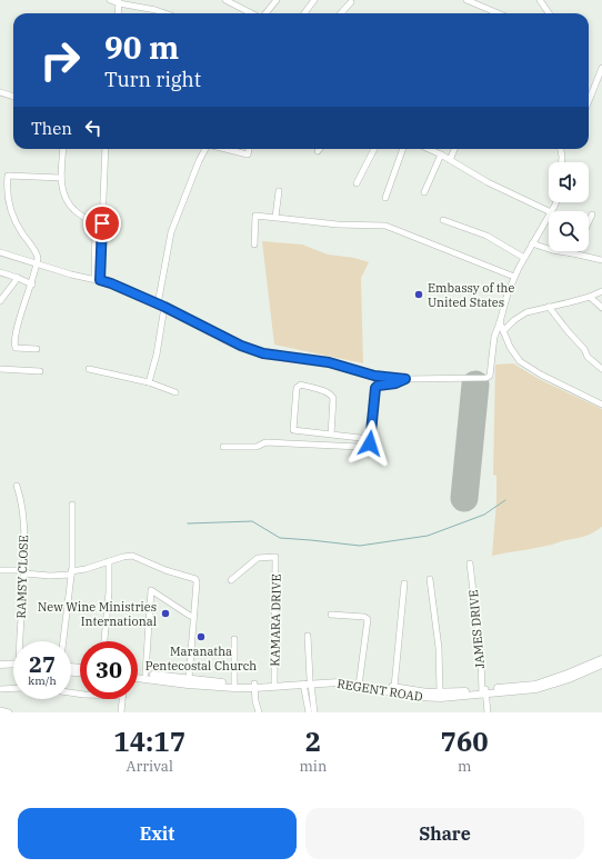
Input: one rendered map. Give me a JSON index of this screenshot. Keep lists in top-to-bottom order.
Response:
{
  "streets": {
    "main road": ["REGENT ROAD"],
    "street": ["RAMSY CLOSE", "KAMARA DRIVE", "JAMES DRIVE"]
  },
  "crossings": [
    ["KAMARA DRIVE", "REGENT ROAD"],
    ["JAMES DRIVE", "REGENT ROAD"]
  ],
  "places": ["Embassy of the United States", "New Wine Ministries International", "Maranatha Pentecostal Church"],
  "page": {
    "turn": ["90 m", "Turn right"],
    "then": "Then",
    "speed": "27 km/h",
    "limit": "30",
    "eta": [
      "14:17",
      "Arrival",
      "2",
      "min",
      "760",
      "m"
    ],
    "buttons": ["Exit", "Share"]
  }
}
